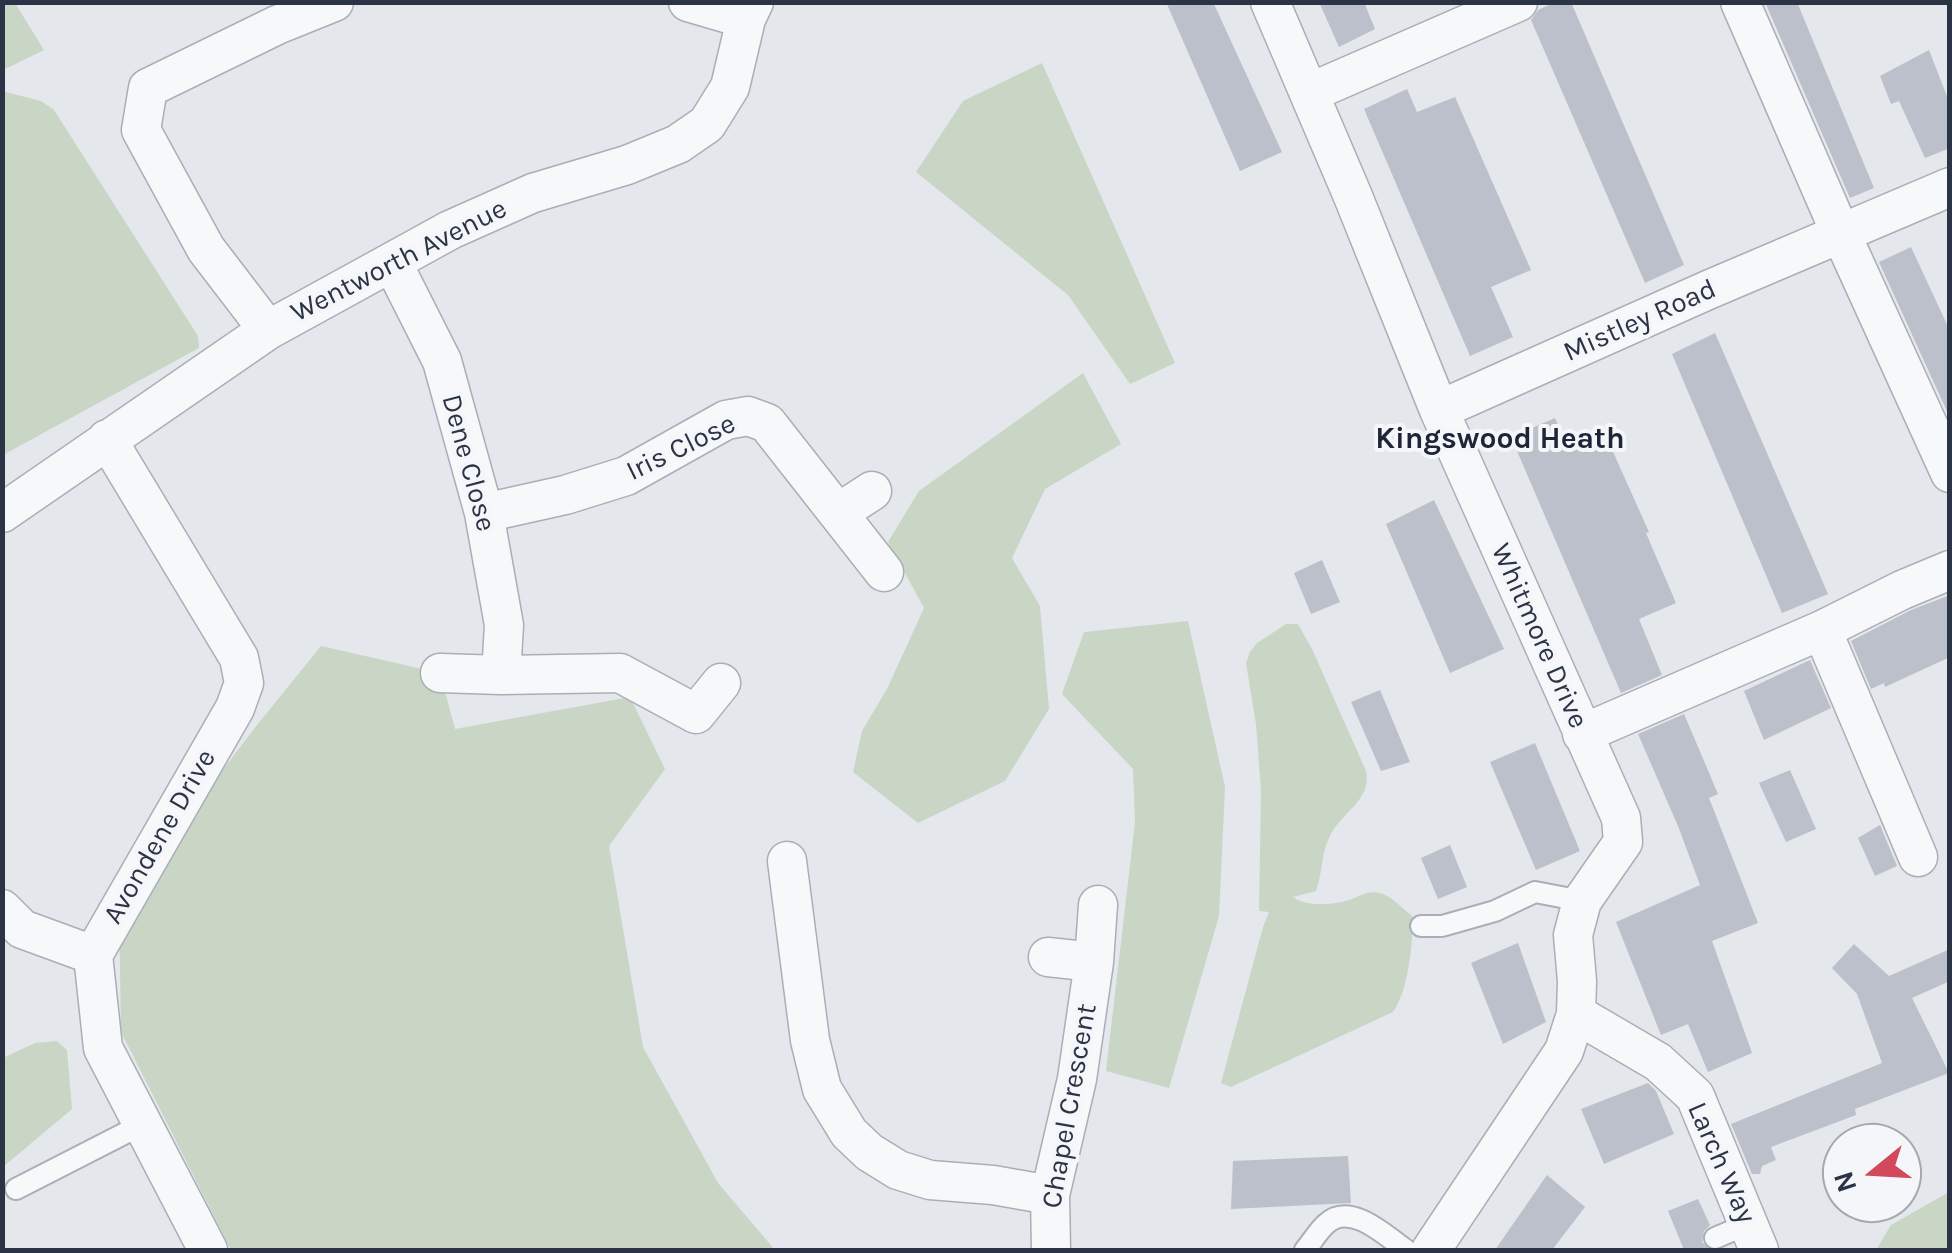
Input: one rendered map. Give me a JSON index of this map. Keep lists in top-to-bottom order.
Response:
{
  "streets": {
    "street": [
      "Wentworth Avenue",
      "Mistley Road",
      "Iris Close",
      "Dene Close",
      "Whitmore Drive",
      "Avondene Drive",
      "Chapel Crescent",
      "Larch Way"
    ]
  },
  "crossings": [
    ["Wentworth Avenue", "Dene Close"],
    ["Wentworth Avenue", "Avondene Drive"],
    ["Mistley Road", "Whitmore Drive"],
    ["Iris Close", "Dene Close"],
    ["Whitmore Drive", "Larch Way"]
  ],
  "districts": ["Kingswood Heath"],
  "north": "left"
}
